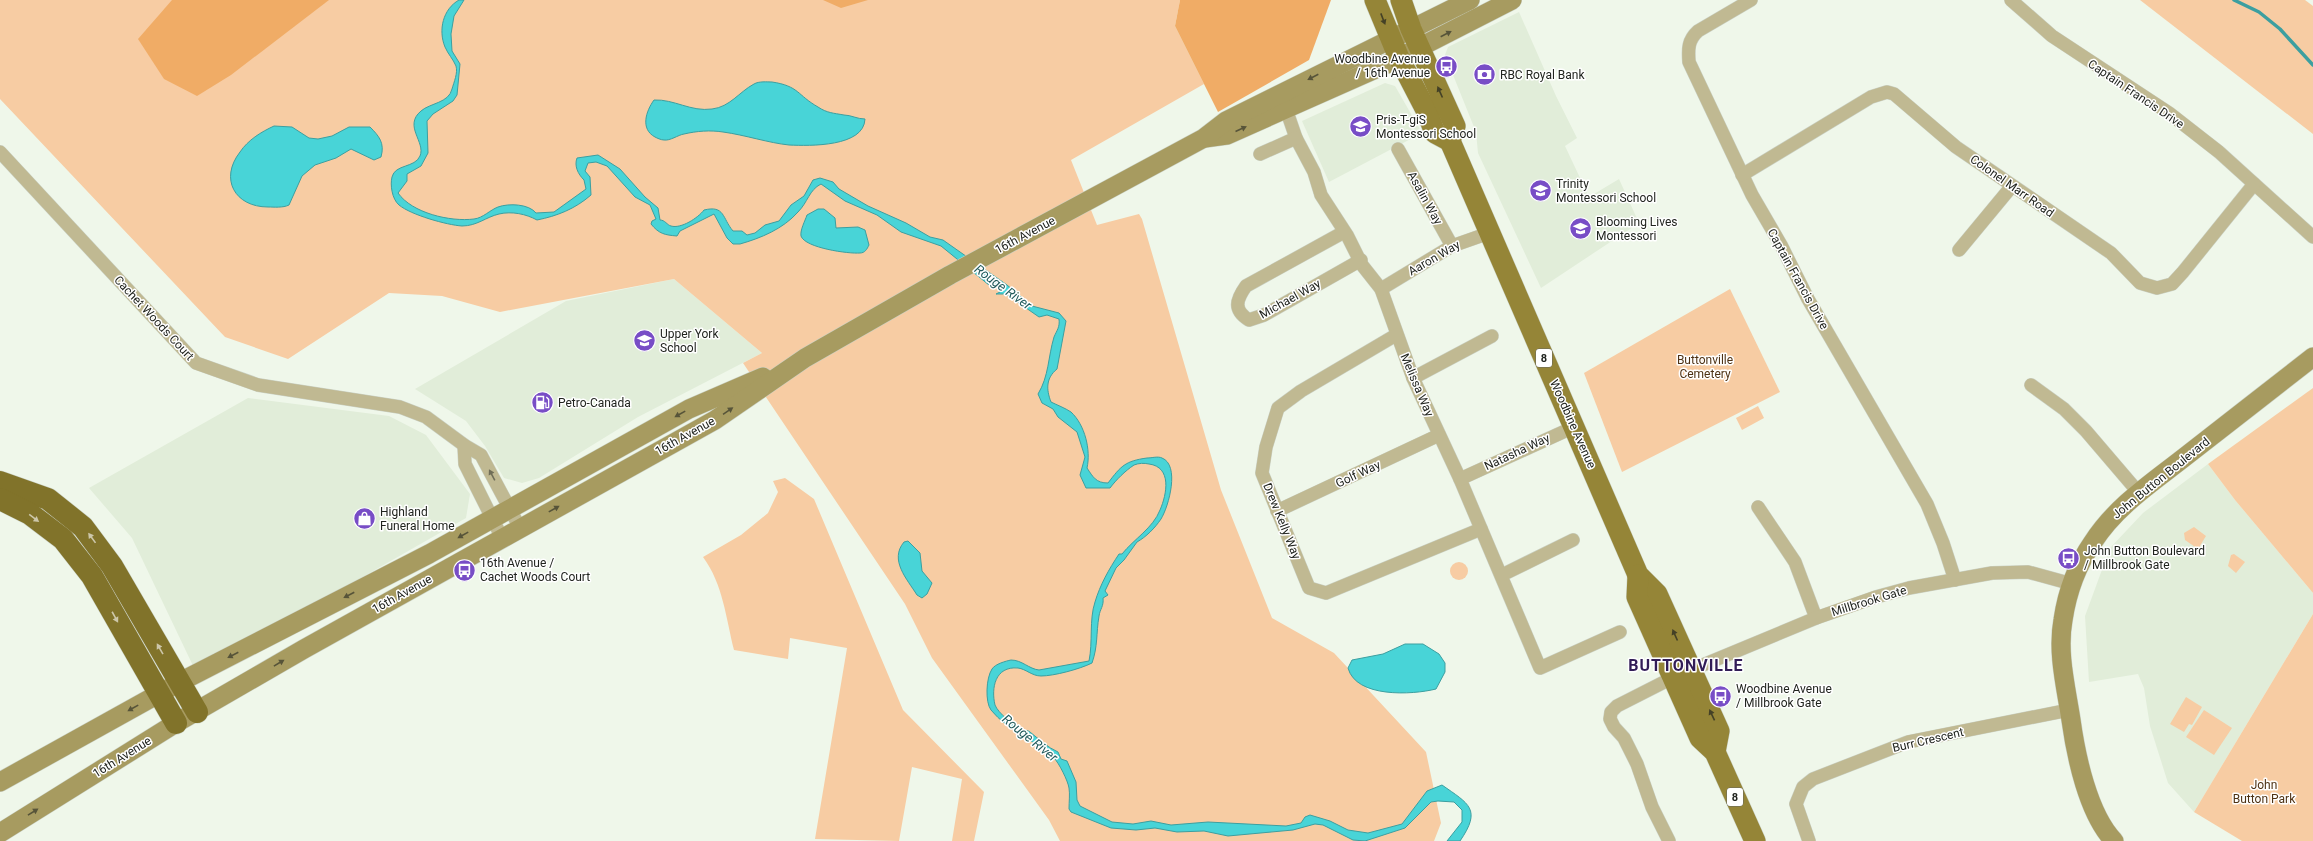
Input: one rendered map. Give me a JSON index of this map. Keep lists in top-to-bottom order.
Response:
{
  "streets": {
    "main road": [
      "16th Avenue",
      "8",
      "Woodbine Avenue",
      "John Button Boulevard"
    ],
    "street": [
      "Captain Francis Drive",
      "Colonel Marr Road",
      "Asalin Way",
      "Aaron Way",
      "Michael Way",
      "Cachet Woods Court",
      "Melissa Way",
      "Natasha Way",
      "Golf Way",
      "Drew Kelly Way",
      "Millbrook Gate",
      "Burr Crescent"
    ]
  },
  "crossings": [
    ["Captain Francis Drive", "Colonel Marr Road"],
    ["Captain Francis Drive", "Millbrook Gate"],
    ["Asalin Way", "Aaron Way"],
    ["16th Avenue", "Cachet Woods Court"],
    ["16th Avenue", "Melissa Way"],
    ["Aaron Way", "Melissa Way"],
    ["Aaron Way", "Woodbine Avenue"],
    ["Michael Way", "Melissa Way"],
    ["Melissa Way", "Natasha Way"],
    ["Melissa Way", "Golf Way"],
    ["Melissa Way", "Drew Kelly Way"],
    ["Woodbine Avenue", "Natasha Way"],
    ["Woodbine Avenue", "Millbrook Gate"],
    ["Golf Way", "Drew Kelly Way"],
    ["John Button Boulevard", "Millbrook Gate"],
    ["John Button Boulevard", "Burr Crescent"]
  ],
  "districts": ["BUTTONVILLE"],
  "water": ["Rouge River"],
  "parks": ["Buttonville Cemetery", "John Button Park"],
  "places": {
    "bus stop": [
      "Woodbine Avenue / 16th Avenue",
      "John Button Boulevard / Millbrook Gate",
      "16th Avenue / Cachet Woods Court",
      "Woodbine Avenue / Millbrook Gate"
    ],
    "bank": ["RBC Royal Bank"],
    "school or university": [
      "Pris-T-giS Montessori School",
      "Trinity Montessori School",
      "Blooming Lives Montessori",
      "Upper York School"
    ],
    "fuel station": ["Petro-Canada"],
    "shop": ["Highland Funeral Home"]
  }
}
